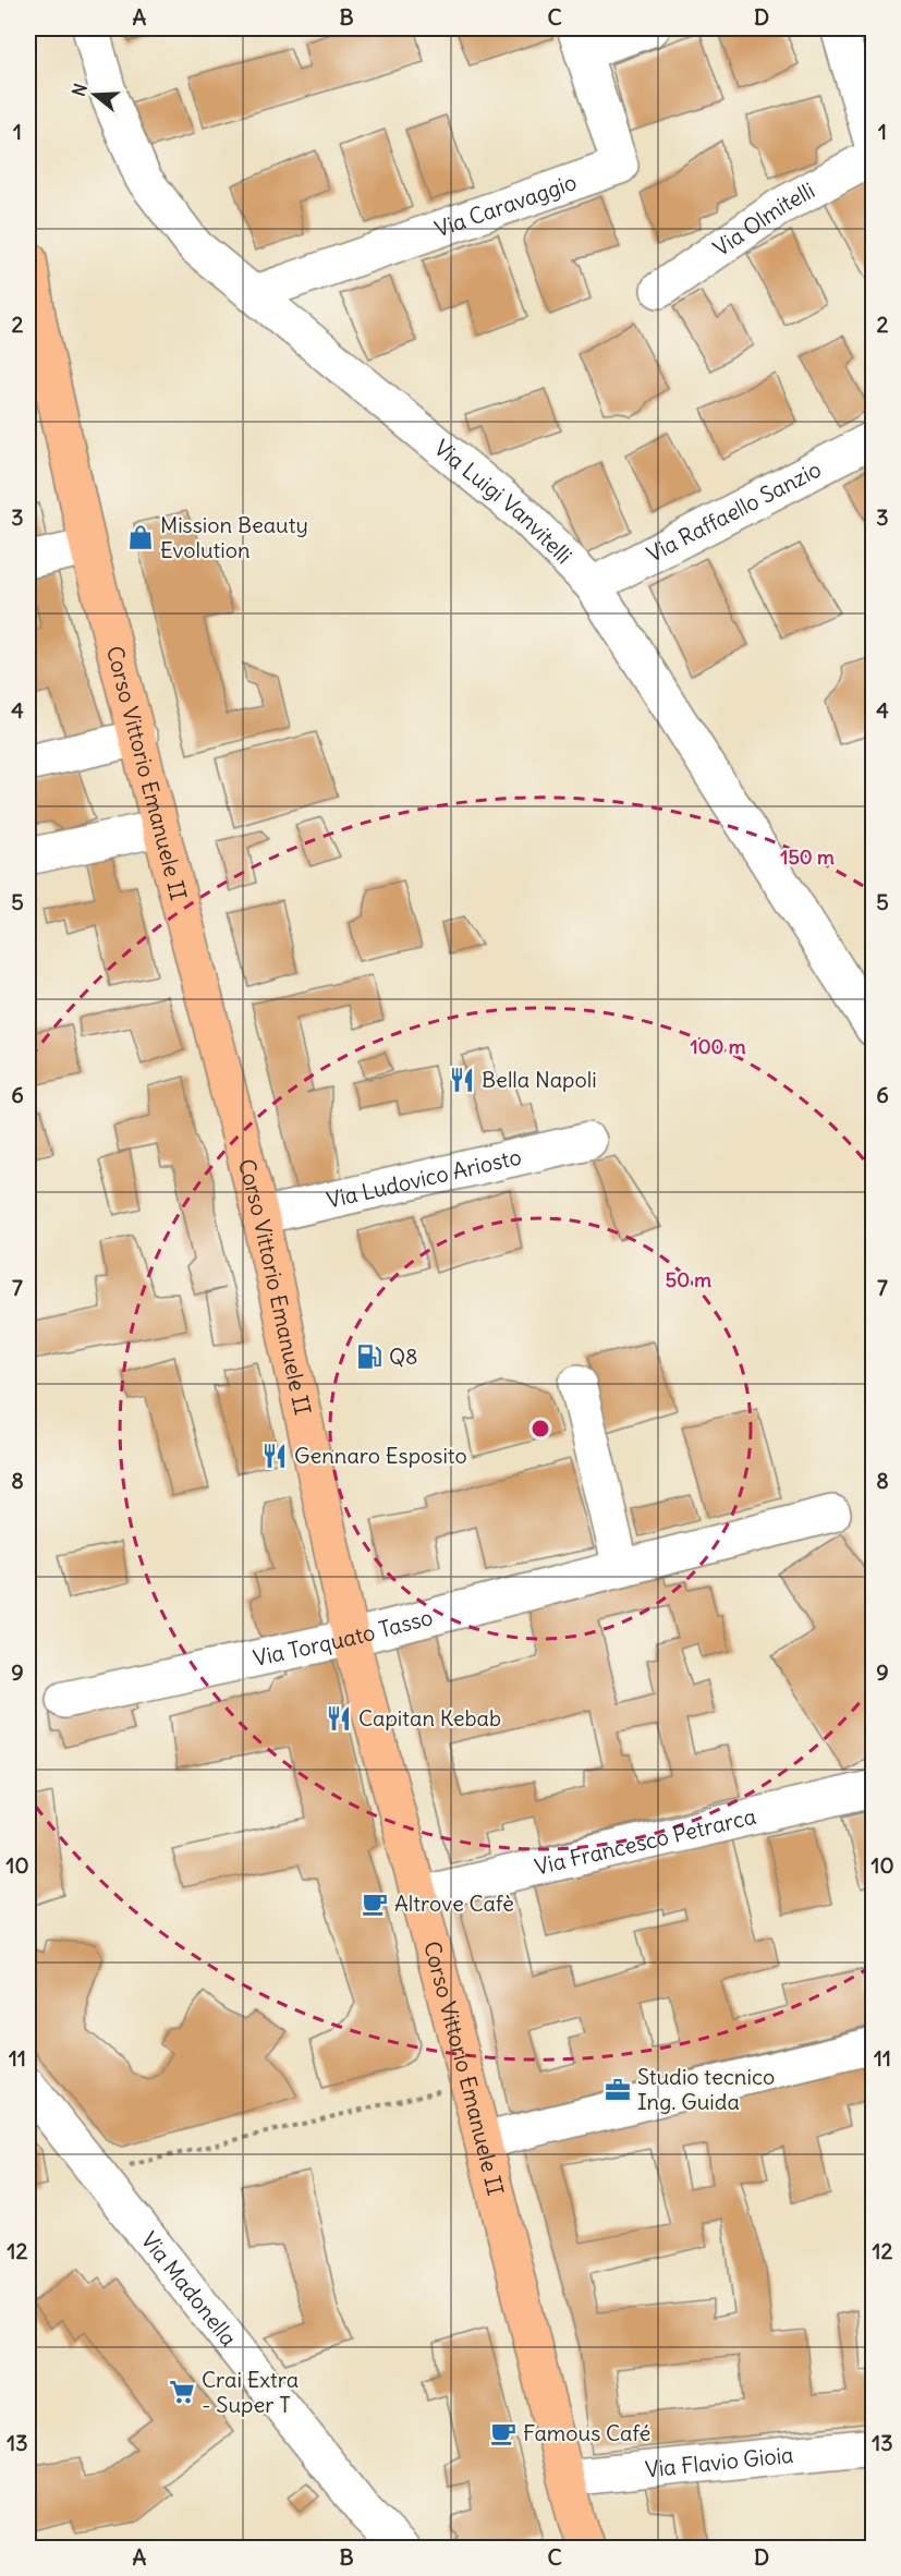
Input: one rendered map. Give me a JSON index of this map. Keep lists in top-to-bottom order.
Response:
{
  "streets": {
    "main road": ["Corso Vittorio Emanuele II"],
    "street": [
      "Via Caravaggio",
      "Via Olmitelli",
      "Via Luigi Vanvitelli",
      "Via Raffaello Sanzio",
      "Via Ludovico Ariosto",
      "Via Torquato Tasso",
      "Via Francesco Petrarca",
      "Via Madonella",
      "Via Flavio Gioia"
    ]
  },
  "crossings": [
    ["Via Caravaggio", "Via Luigi Vanvitelli"],
    ["Via Luigi Vanvitelli", "Via Raffaello Sanzio"],
    ["Corso Vittorio Emanuele II", "Via Ludovico Ariosto"],
    ["Corso Vittorio Emanuele II", "Via Torquato Tasso"],
    ["Corso Vittorio Emanuele II", "Via Francesco Petrarca"],
    ["Corso Vittorio Emanuele II", "Via Flavio Gioia"]
  ],
  "places": {
    "shop": ["Mission Beauty Evolution"],
    "restaurant": ["Bella Napoli", "Gennaro Esposito", "Capitan Kebab"],
    "fuel station": ["Q8"],
    "cafe": ["Altrove Cafè", "Famous Café"],
    "office": ["Studio tecnico Ing. Guida"],
    "supermarket": ["Crai Extra - Super T"]
  },
  "north": "left",
  "grid": {
    "columns": [
      "A",
      "B",
      "C",
      "D"
    ],
    "rows": [
      "1",
      "2",
      "3",
      "4",
      "5",
      "6",
      "7",
      "8",
      "9",
      "10",
      "11",
      "12",
      "13"
    ]
  },
  "rings": ["150 m", "100 m", "50 m"]
}
